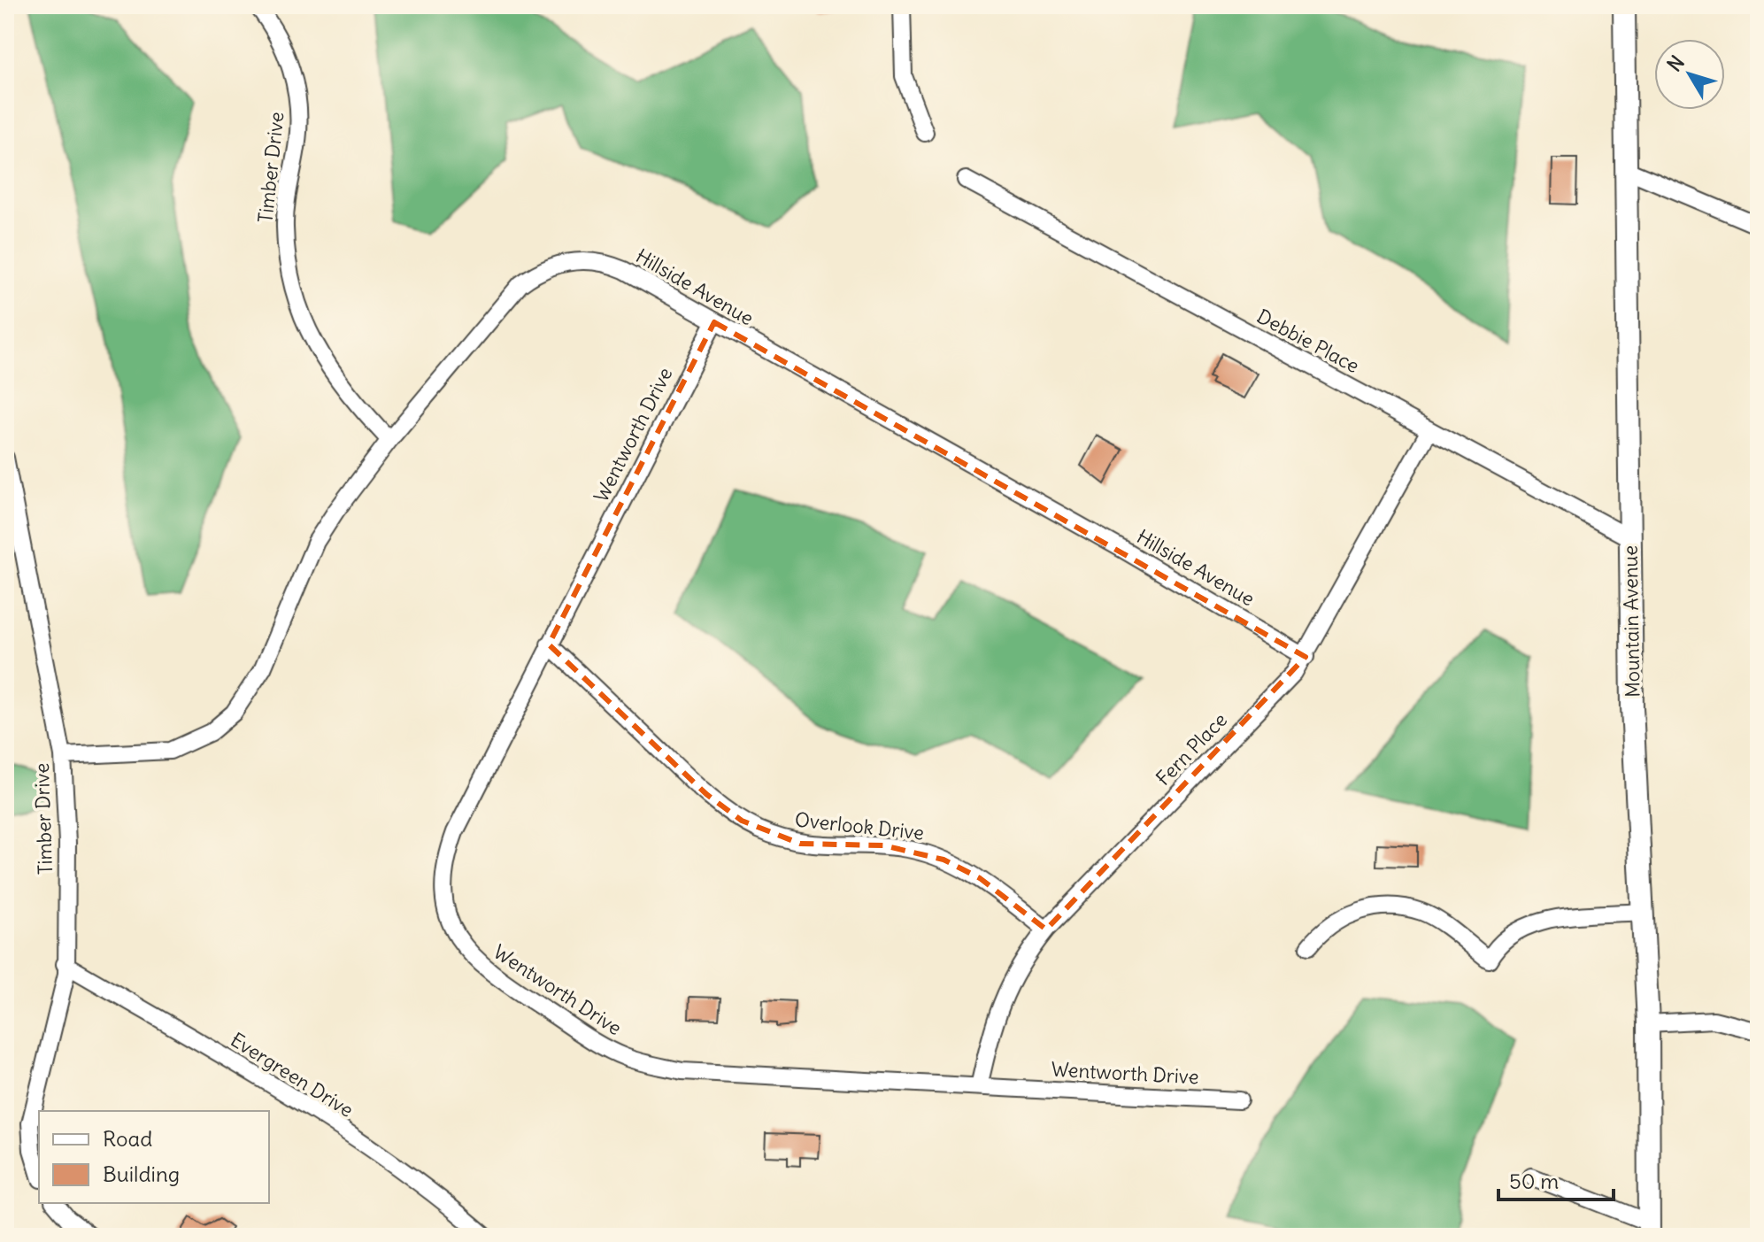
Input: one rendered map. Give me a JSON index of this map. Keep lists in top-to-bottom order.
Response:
{
  "streets": {
    "main road": ["Mountain Avenue"],
    "street": [
      "Timber Drive",
      "Hillside Avenue",
      "Debbie Place",
      "Wentworth Drive",
      "Fern Place",
      "Overlook Drive",
      "Evergreen Drive"
    ]
  },
  "crossings": [
    ["Timber Drive", "Hillside Avenue"],
    ["Timber Drive", "Evergreen Drive"],
    ["Hillside Avenue", "Wentworth Drive"],
    ["Hillside Avenue", "Fern Place"],
    ["Debbie Place", "Mountain Avenue"],
    ["Debbie Place", "Fern Place"],
    ["Wentworth Drive", "Fern Place"],
    ["Wentworth Drive", "Overlook Drive"],
    ["Fern Place", "Overlook Drive"]
  ],
  "legend": ["Road", "Building"],
  "scale_bar": "50 m",
  "north": "top left"
}
